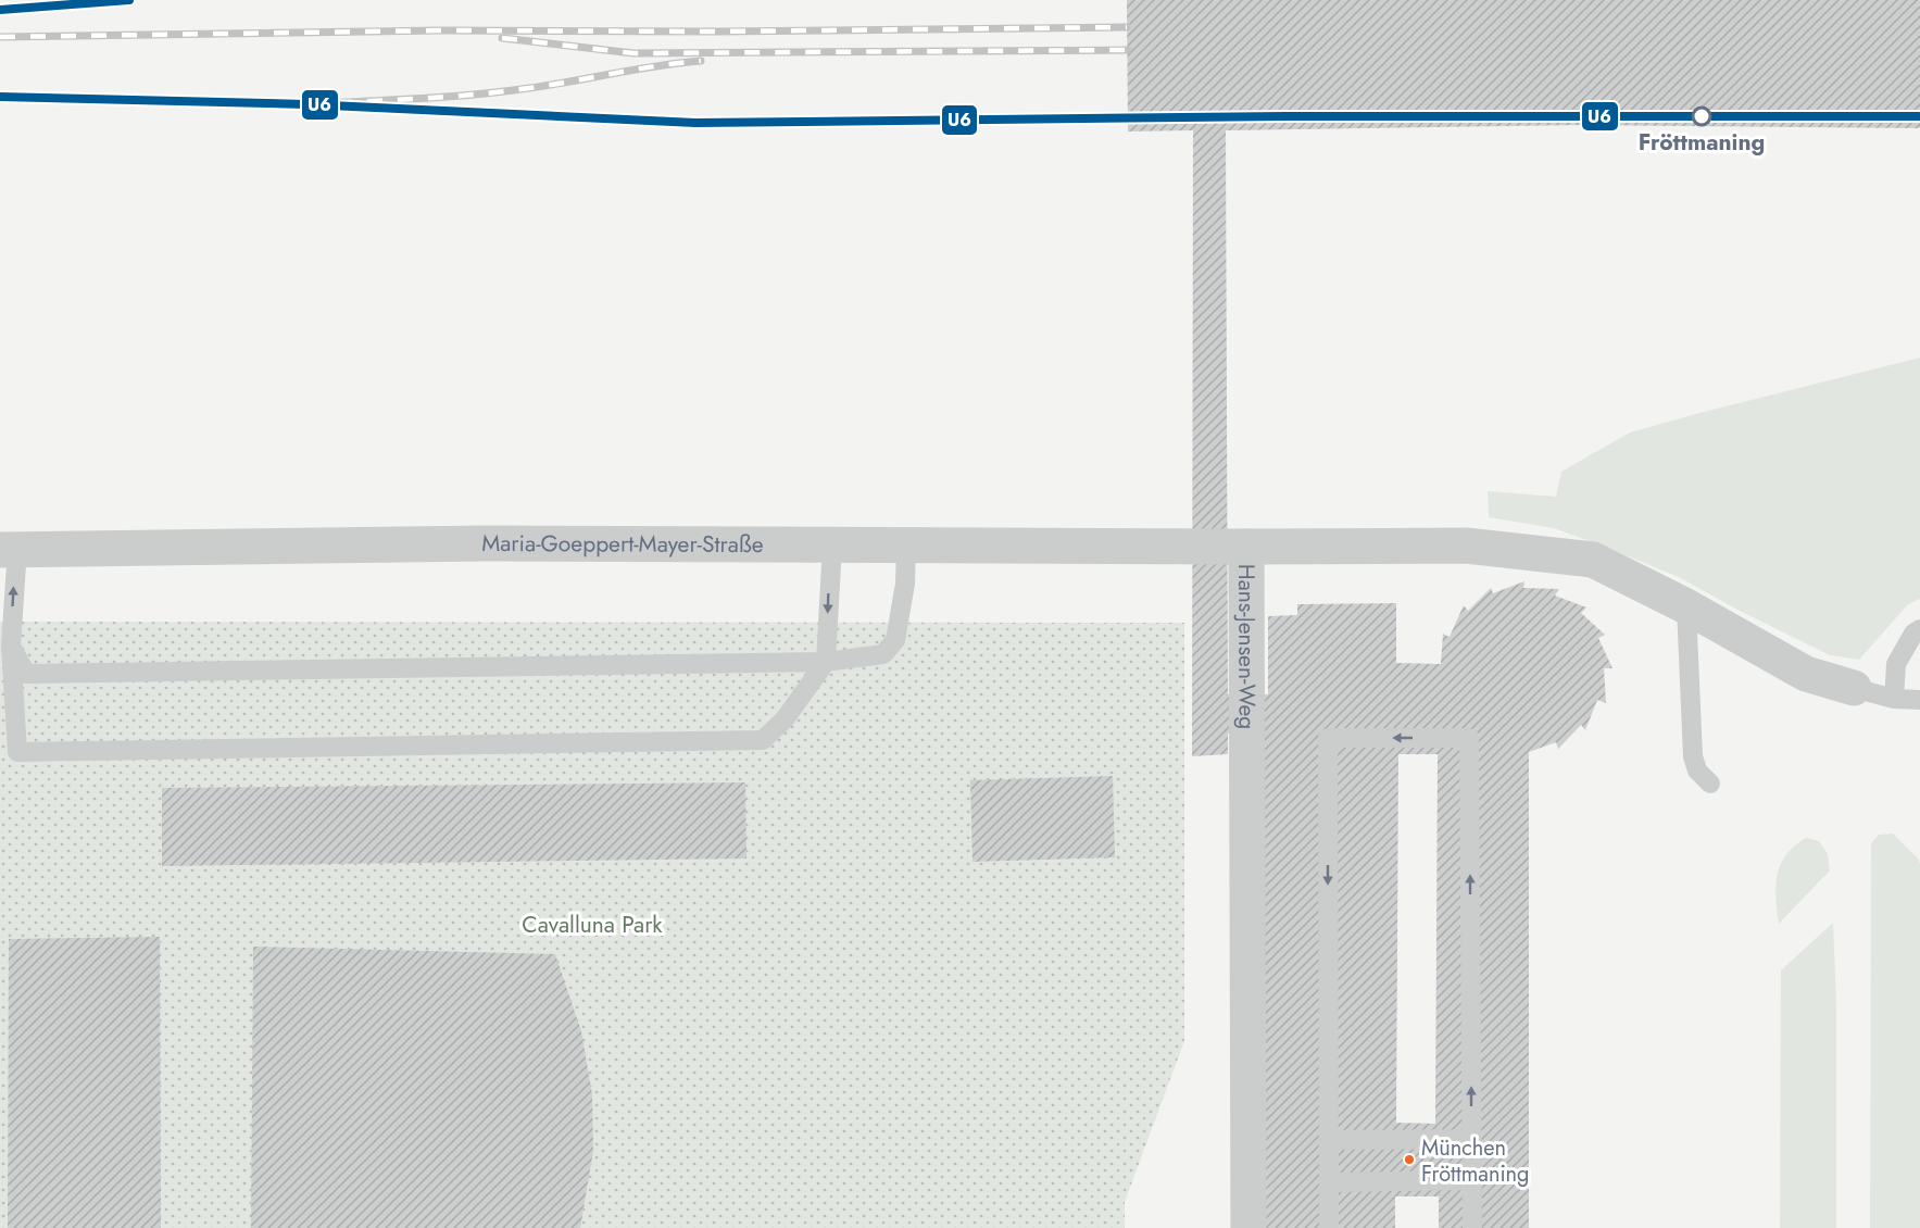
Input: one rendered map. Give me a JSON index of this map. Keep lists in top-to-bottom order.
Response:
{
  "streets": {
    "street": ["Maria-Goeppert-Mayer-Straße", "Hans-Jensen-Weg"]
  },
  "crossings": [
    ["Maria-Goeppert-Mayer-Straße", "Hans-Jensen-Weg"]
  ],
  "parks": ["Cavalluna Park"],
  "places": ["Fröttmaning", "München Fröttmaning"],
  "lines": ["transit line U6"]
}
